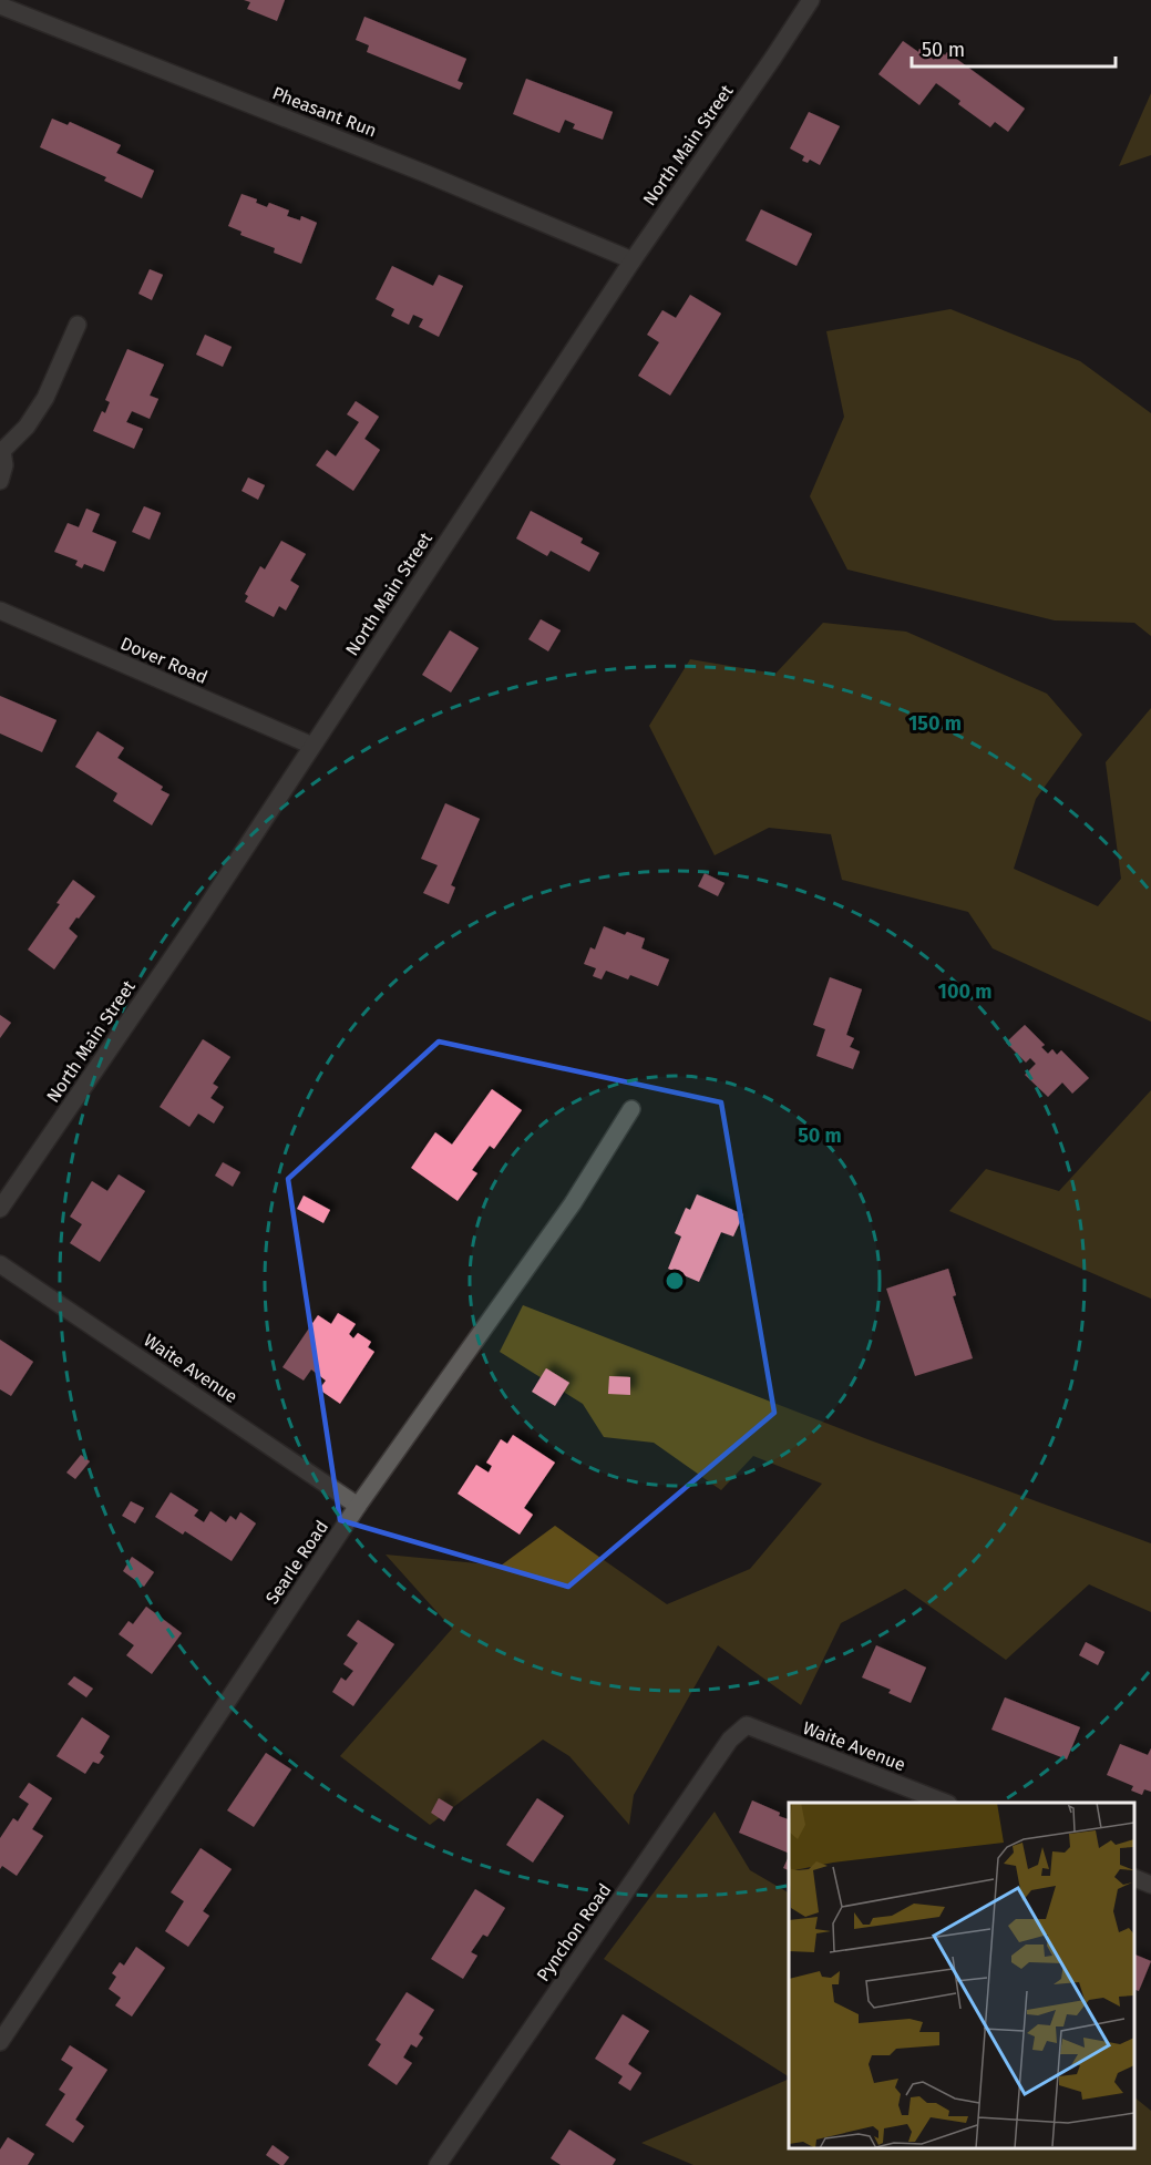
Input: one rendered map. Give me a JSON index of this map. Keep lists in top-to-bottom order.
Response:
{
  "streets": {
    "street": [
      "Pheasant Run",
      "North Main Street",
      "Dover Road",
      "Waite Avenue",
      "Searle Road",
      "Pynchon Road"
    ]
  },
  "crossings": [
    ["Pheasant Run", "North Main Street"],
    ["North Main Street", "Dover Road"],
    ["Waite Avenue", "Searle Road"],
    ["Waite Avenue", "Pynchon Road"]
  ],
  "scale_bar": "50 m",
  "rings": ["150 m", "100 m", "50 m"]
}
